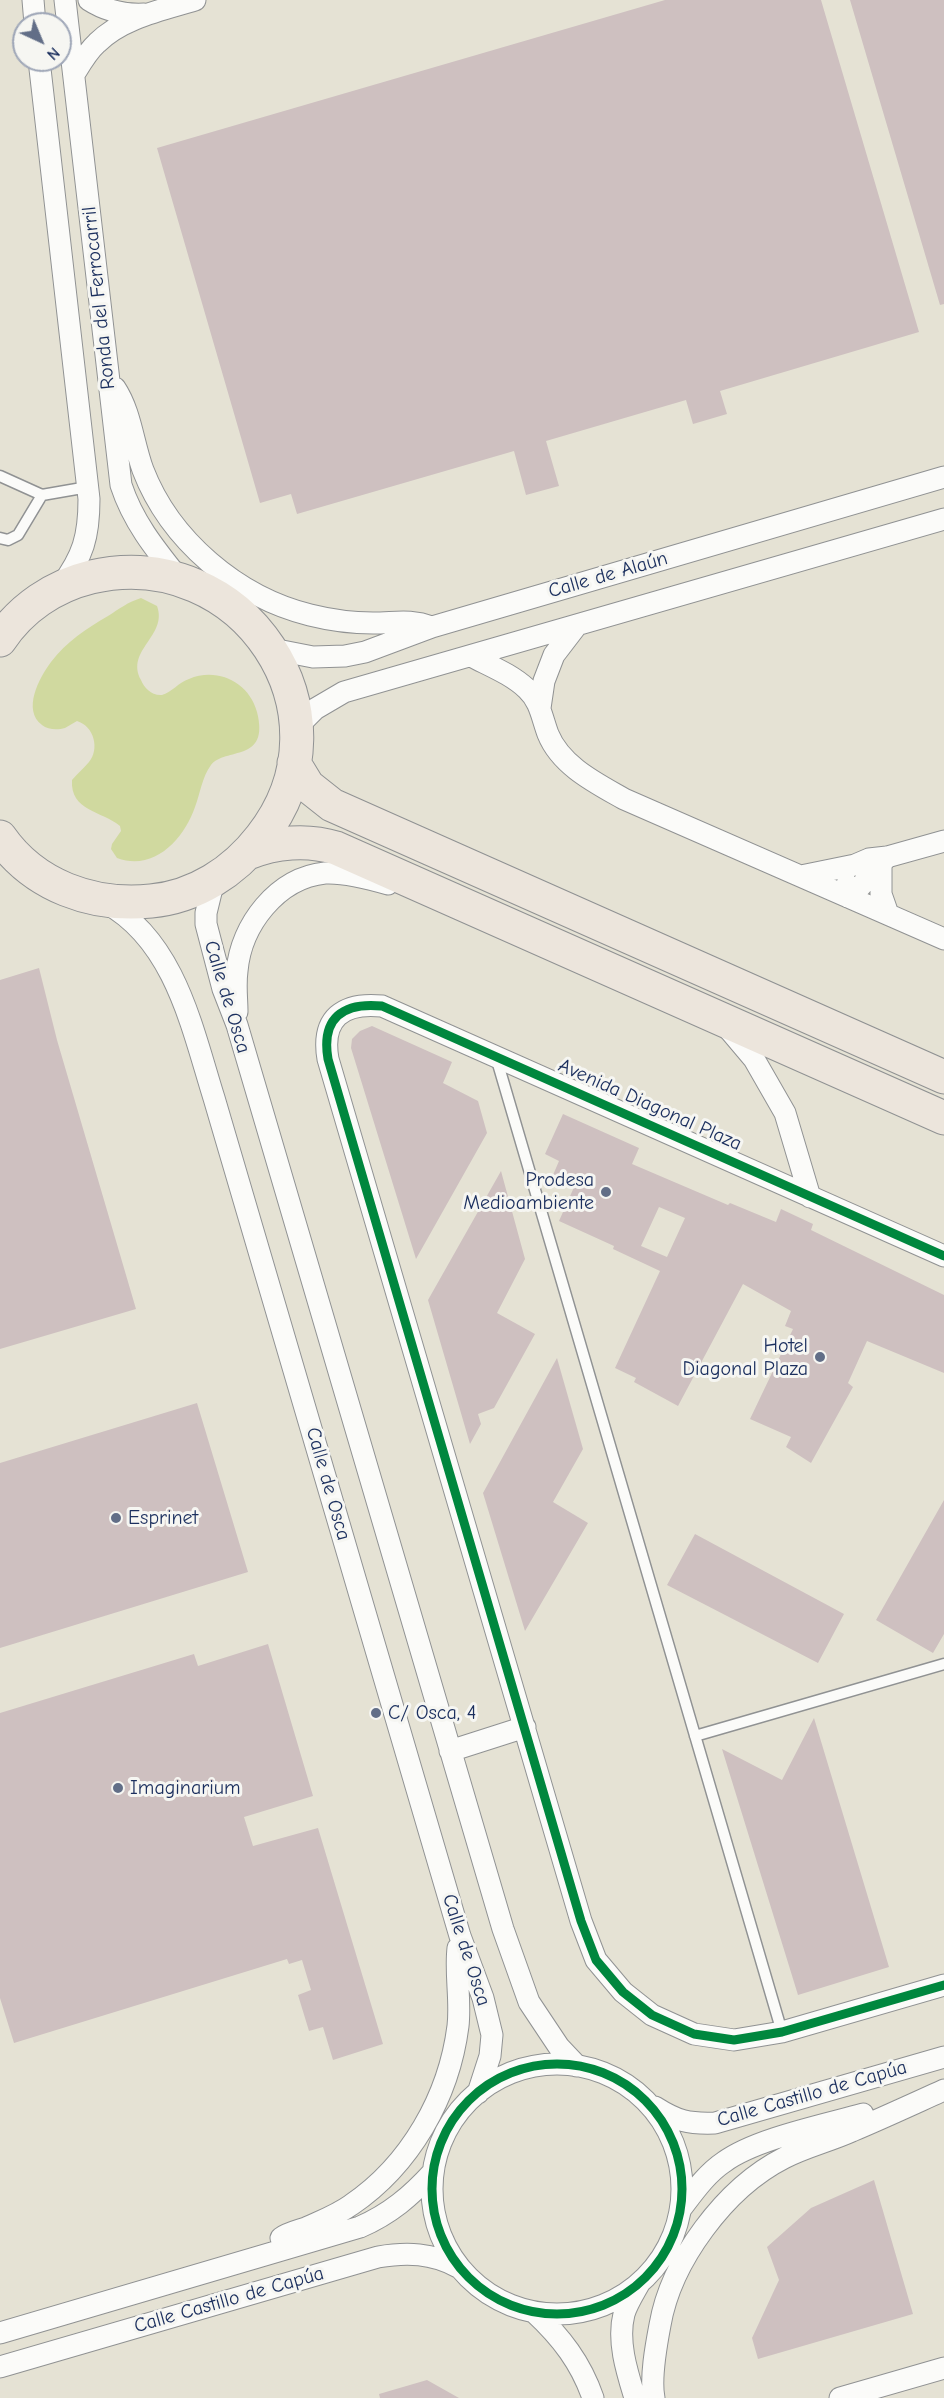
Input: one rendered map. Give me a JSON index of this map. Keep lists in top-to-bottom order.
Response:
{
  "streets": {
    "street": [
      "Ronda del Ferrocarril",
      "Calle de Alaún",
      "Calle de Osca",
      "Avenida Diagonal Plaza",
      "Calle Castillo de Capúa"
    ]
  },
  "places": [
    "Prodesa Medioambiente",
    "Hotel Diagonal Plaza",
    "Esprinet",
    "C/ Osca, 4",
    "Imaginarium"
  ],
  "north": "bottom right"
}
